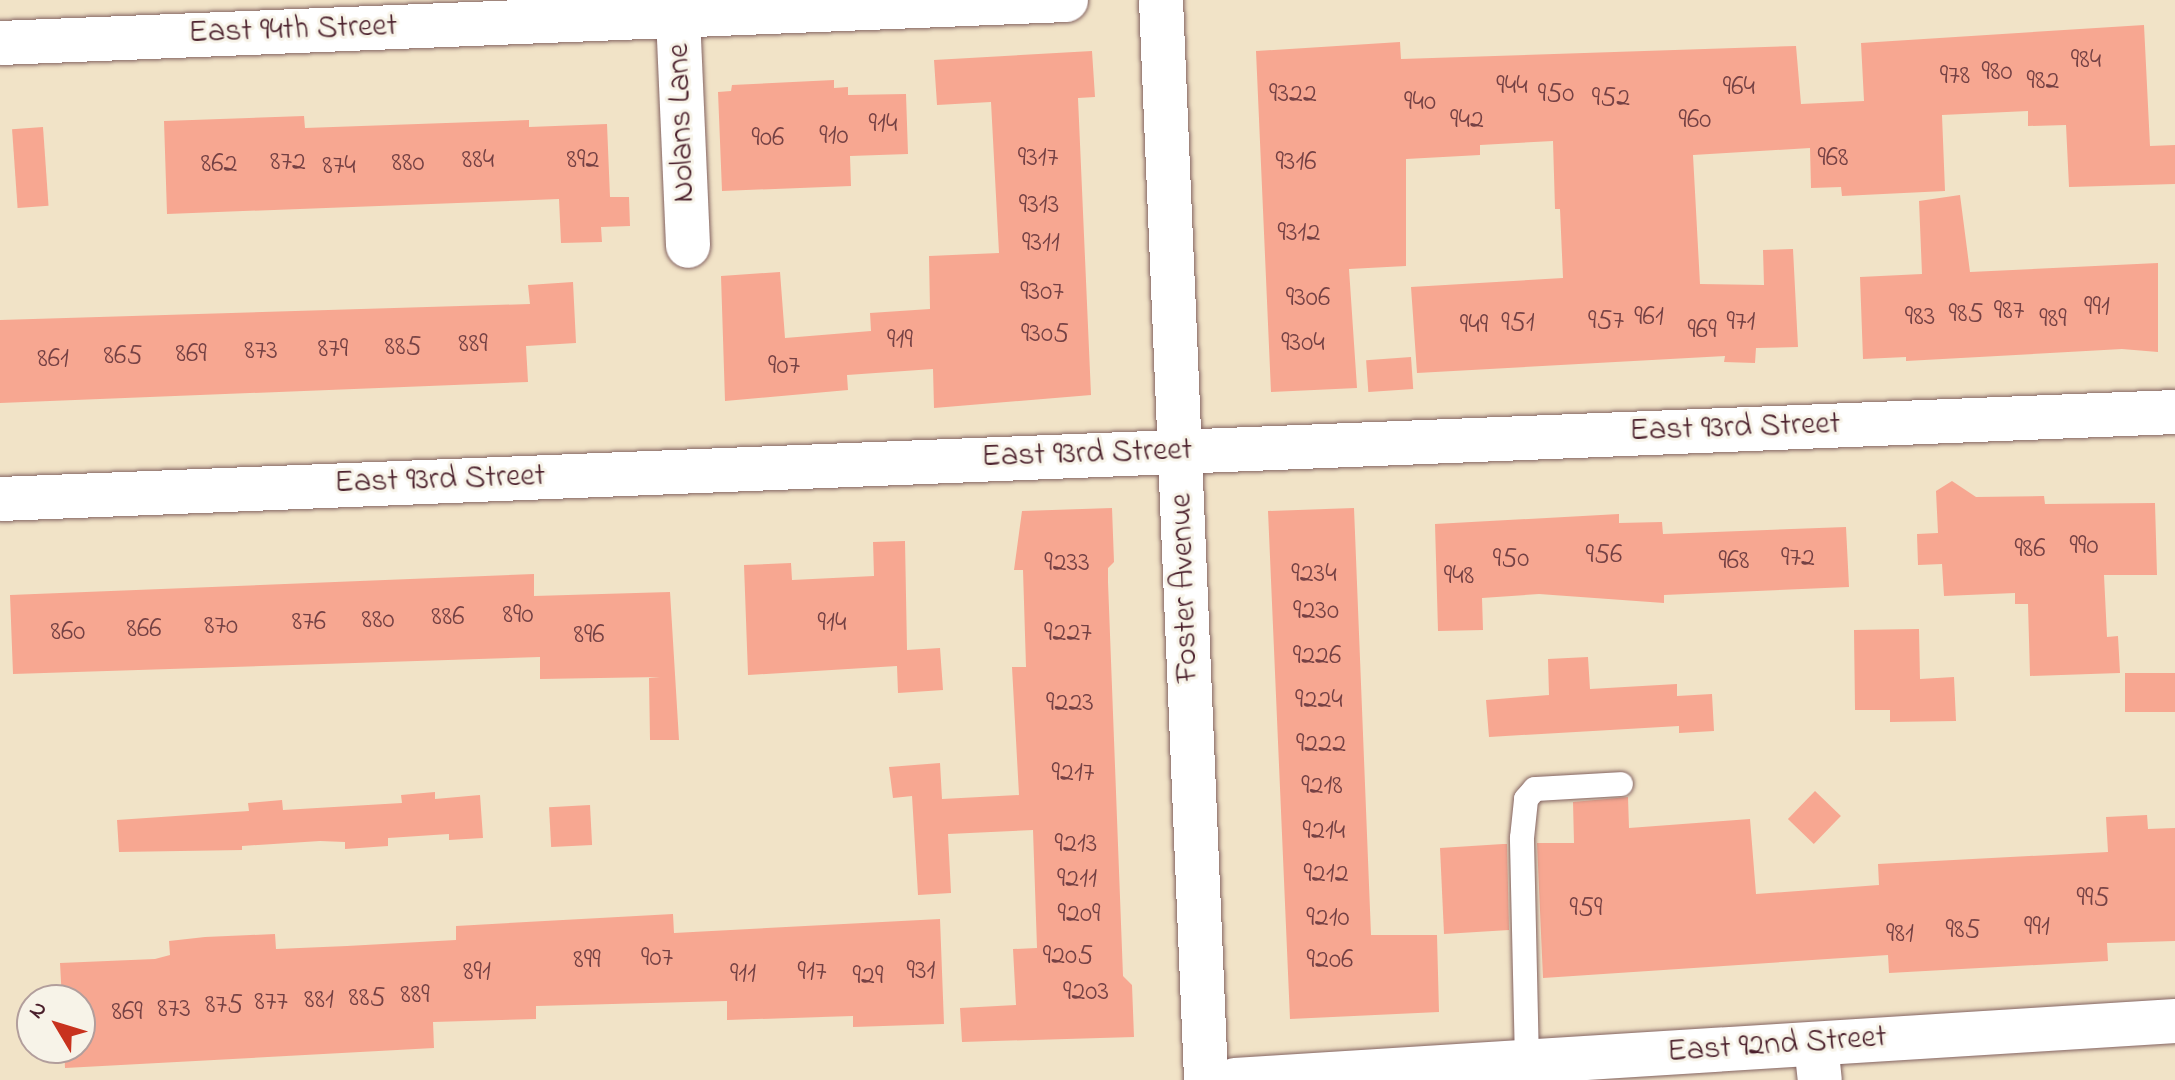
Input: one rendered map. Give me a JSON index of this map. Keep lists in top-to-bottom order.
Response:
{
  "streets": {
    "street": [
      "East 94th Street",
      "Nolans Lane",
      "East 93rd Street",
      "Foster Avenue",
      "East 92nd Street"
    ]
  },
  "crossings": [
    ["East 94th Street", "Nolans Lane"],
    ["East 93rd Street", "Foster Avenue"]
  ],
  "house_numbers": [
    "984",
    "980",
    "978",
    "982",
    "944",
    "964",
    "9322",
    "950",
    "952",
    "940",
    "942",
    "960",
    "914",
    "910",
    "906",
    "9317",
    "968",
    "884",
    "892",
    "872",
    "9316",
    "880",
    "862",
    "874",
    "9313",
    "9312",
    "9311",
    "9307",
    "9306",
    "991",
    "987",
    "985",
    "961",
    "983",
    "989",
    "957",
    "971",
    "951",
    "949",
    "969",
    "9305",
    "919",
    "9304",
    "889",
    "885",
    "879",
    "873",
    "869",
    "865",
    "861",
    "907",
    "990",
    "986",
    "956",
    "972",
    "950",
    "968",
    "9233",
    "9234",
    "948",
    "9230",
    "890",
    "886",
    "880",
    "876",
    "914",
    "870",
    "866",
    "860",
    "9227",
    "896",
    "9226",
    "9224",
    "9223",
    "9222",
    "9217",
    "9218",
    "9214",
    "9213",
    "9212",
    "9211",
    "995",
    "959",
    "9209",
    "9210",
    "991",
    "985",
    "981",
    "9205",
    "907",
    "899",
    "9206",
    "931",
    "891",
    "917",
    "911",
    "929",
    "9203",
    "889",
    "885",
    "881",
    "877",
    "875",
    "873",
    "869"
  ],
  "north": "top left"
}
